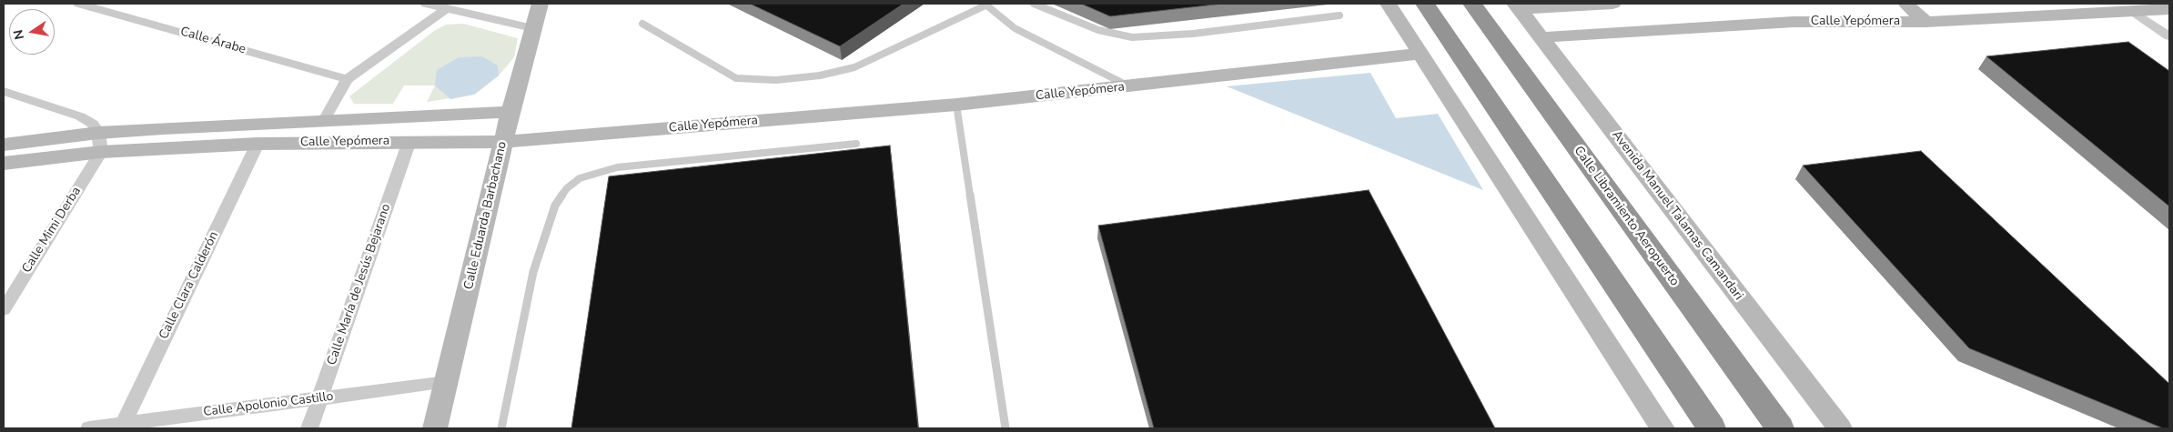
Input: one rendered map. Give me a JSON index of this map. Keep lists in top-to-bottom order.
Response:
{
  "streets": {
    "highway": ["Calle Libramiento Aeropuerto"],
    "main road": ["Calle Yepómera", "Calle Eduarda Barbachano", "Avenida Manuel Talamas Camandari"],
    "street": [
      "Calle Árabe",
      "Calle Mimi Derba",
      "Calle María de Jesús Bejarano",
      "Calle Clara Calderón",
      "Calle Apolonio Castillo"
    ]
  },
  "crossings": [
    ["Calle Yepómera", "Calle Eduarda Barbachano"],
    ["Calle Yepómera", "Avenida Manuel Talamas Camandari"],
    ["Calle Yepómera", "Calle Mimi Derba"],
    ["Calle Yepómera", "Calle María de Jesús Bejarano"],
    ["Calle Yepómera", "Calle Clara Calderón"],
    ["Calle Eduarda Barbachano", "Calle Apolonio Castillo"],
    ["Calle María de Jesús Bejarano", "Calle Apolonio Castillo"],
    ["Calle Clara Calderón", "Calle Apolonio Castillo"]
  ],
  "north": "left"
}
